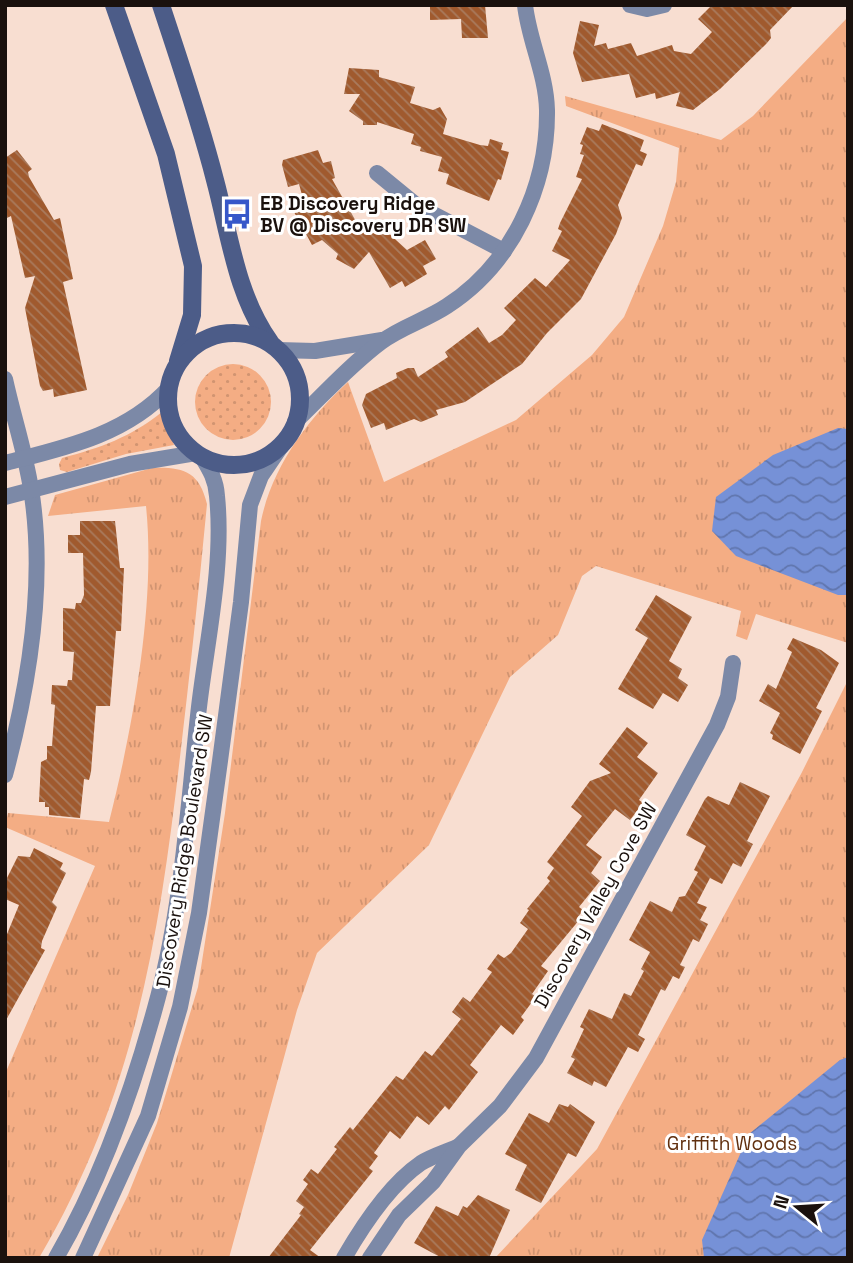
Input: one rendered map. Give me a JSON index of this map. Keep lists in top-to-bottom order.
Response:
{
  "streets": {
    "street": ["Discovery Ridge Boulevard SW", "Discovery Valley Cove SW"]
  },
  "parks": ["Griffith Woods"],
  "places": {
    "bus stop": ["EB Discovery Ridge BV @ Discovery DR SW"]
  },
  "north": "left"
}
